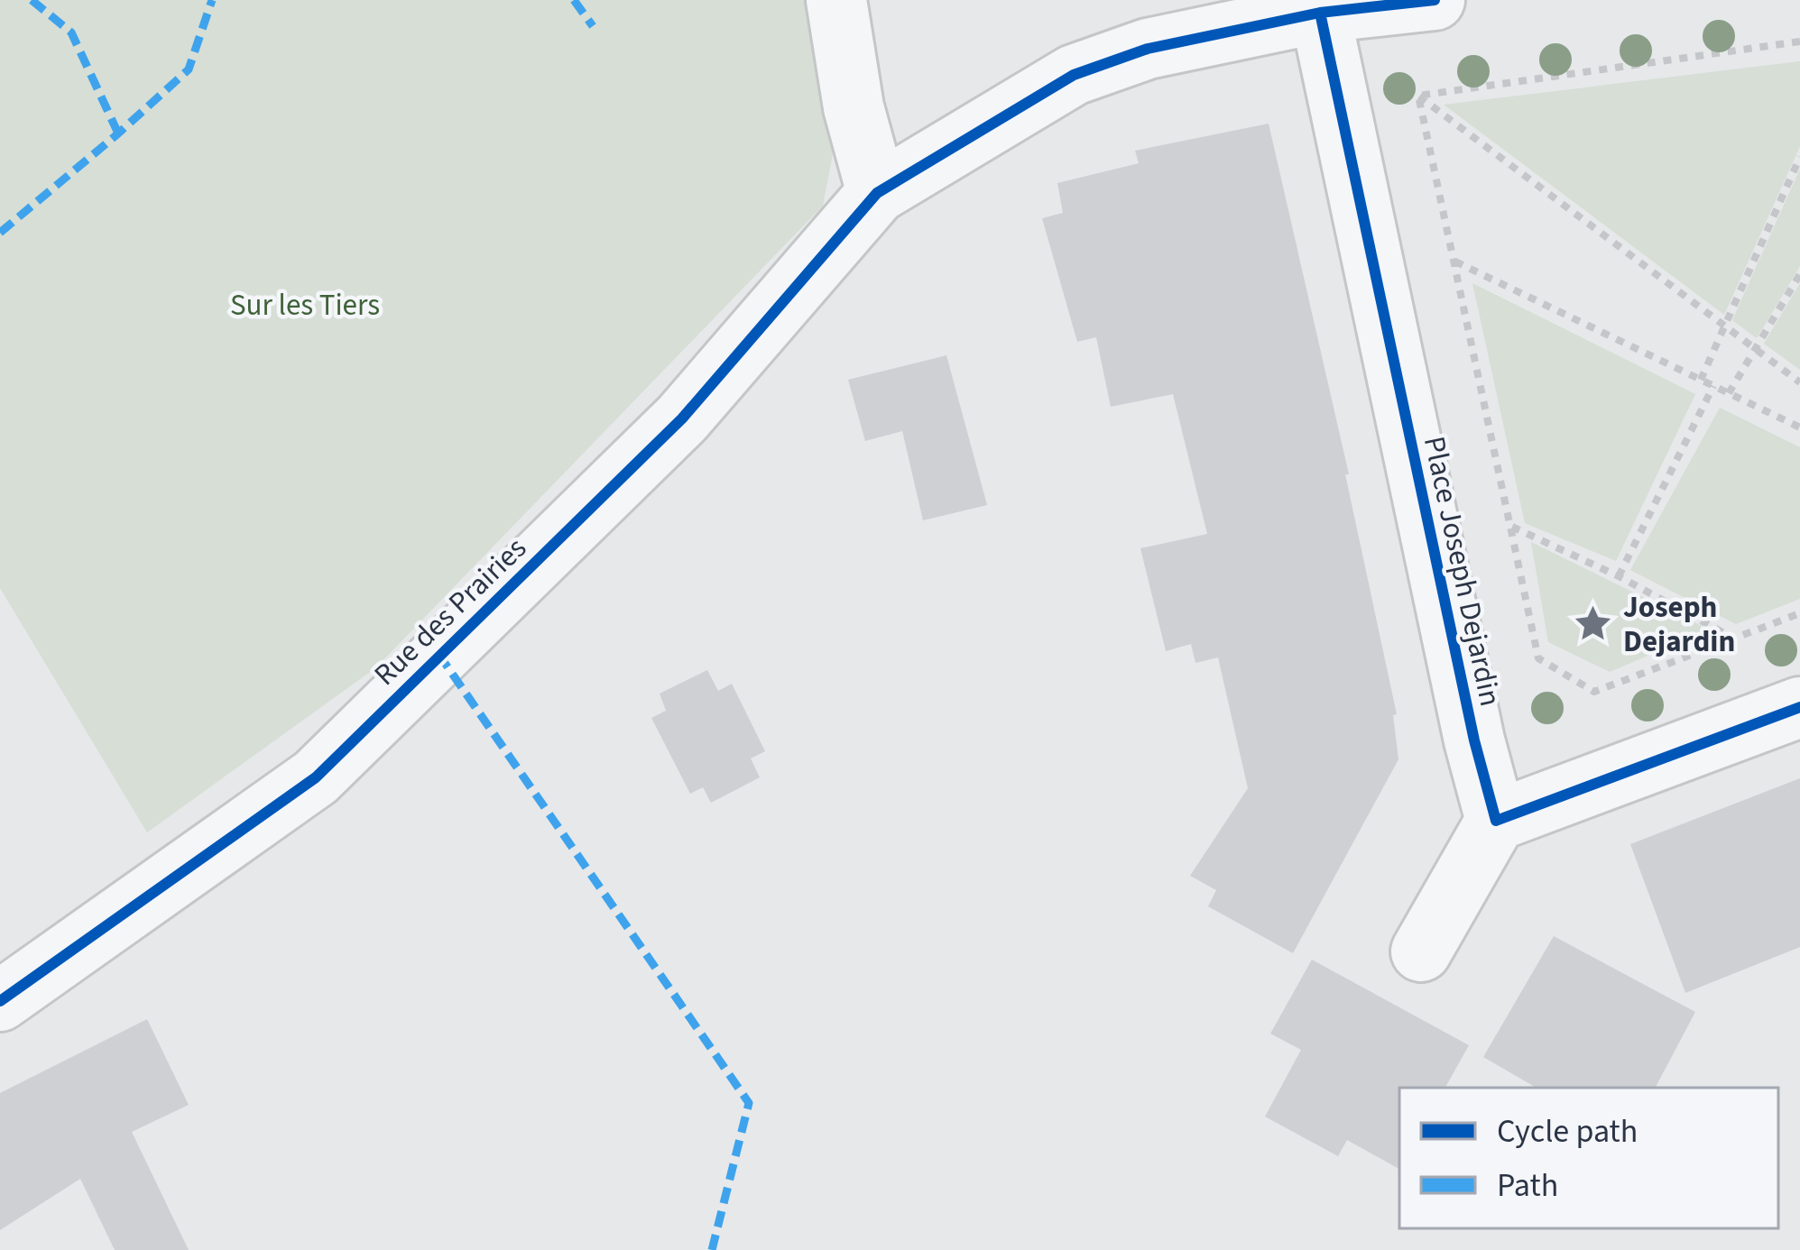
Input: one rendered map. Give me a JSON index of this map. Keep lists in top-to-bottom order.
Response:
{
  "streets": {
    "street": ["Place Joseph Dejardin", "Rue des Prairies"]
  },
  "parks": ["Sur les Tiers"],
  "places": {
    "place": ["Joseph Dejardin"]
  },
  "legend": ["Cycle path", "Path"]
}
